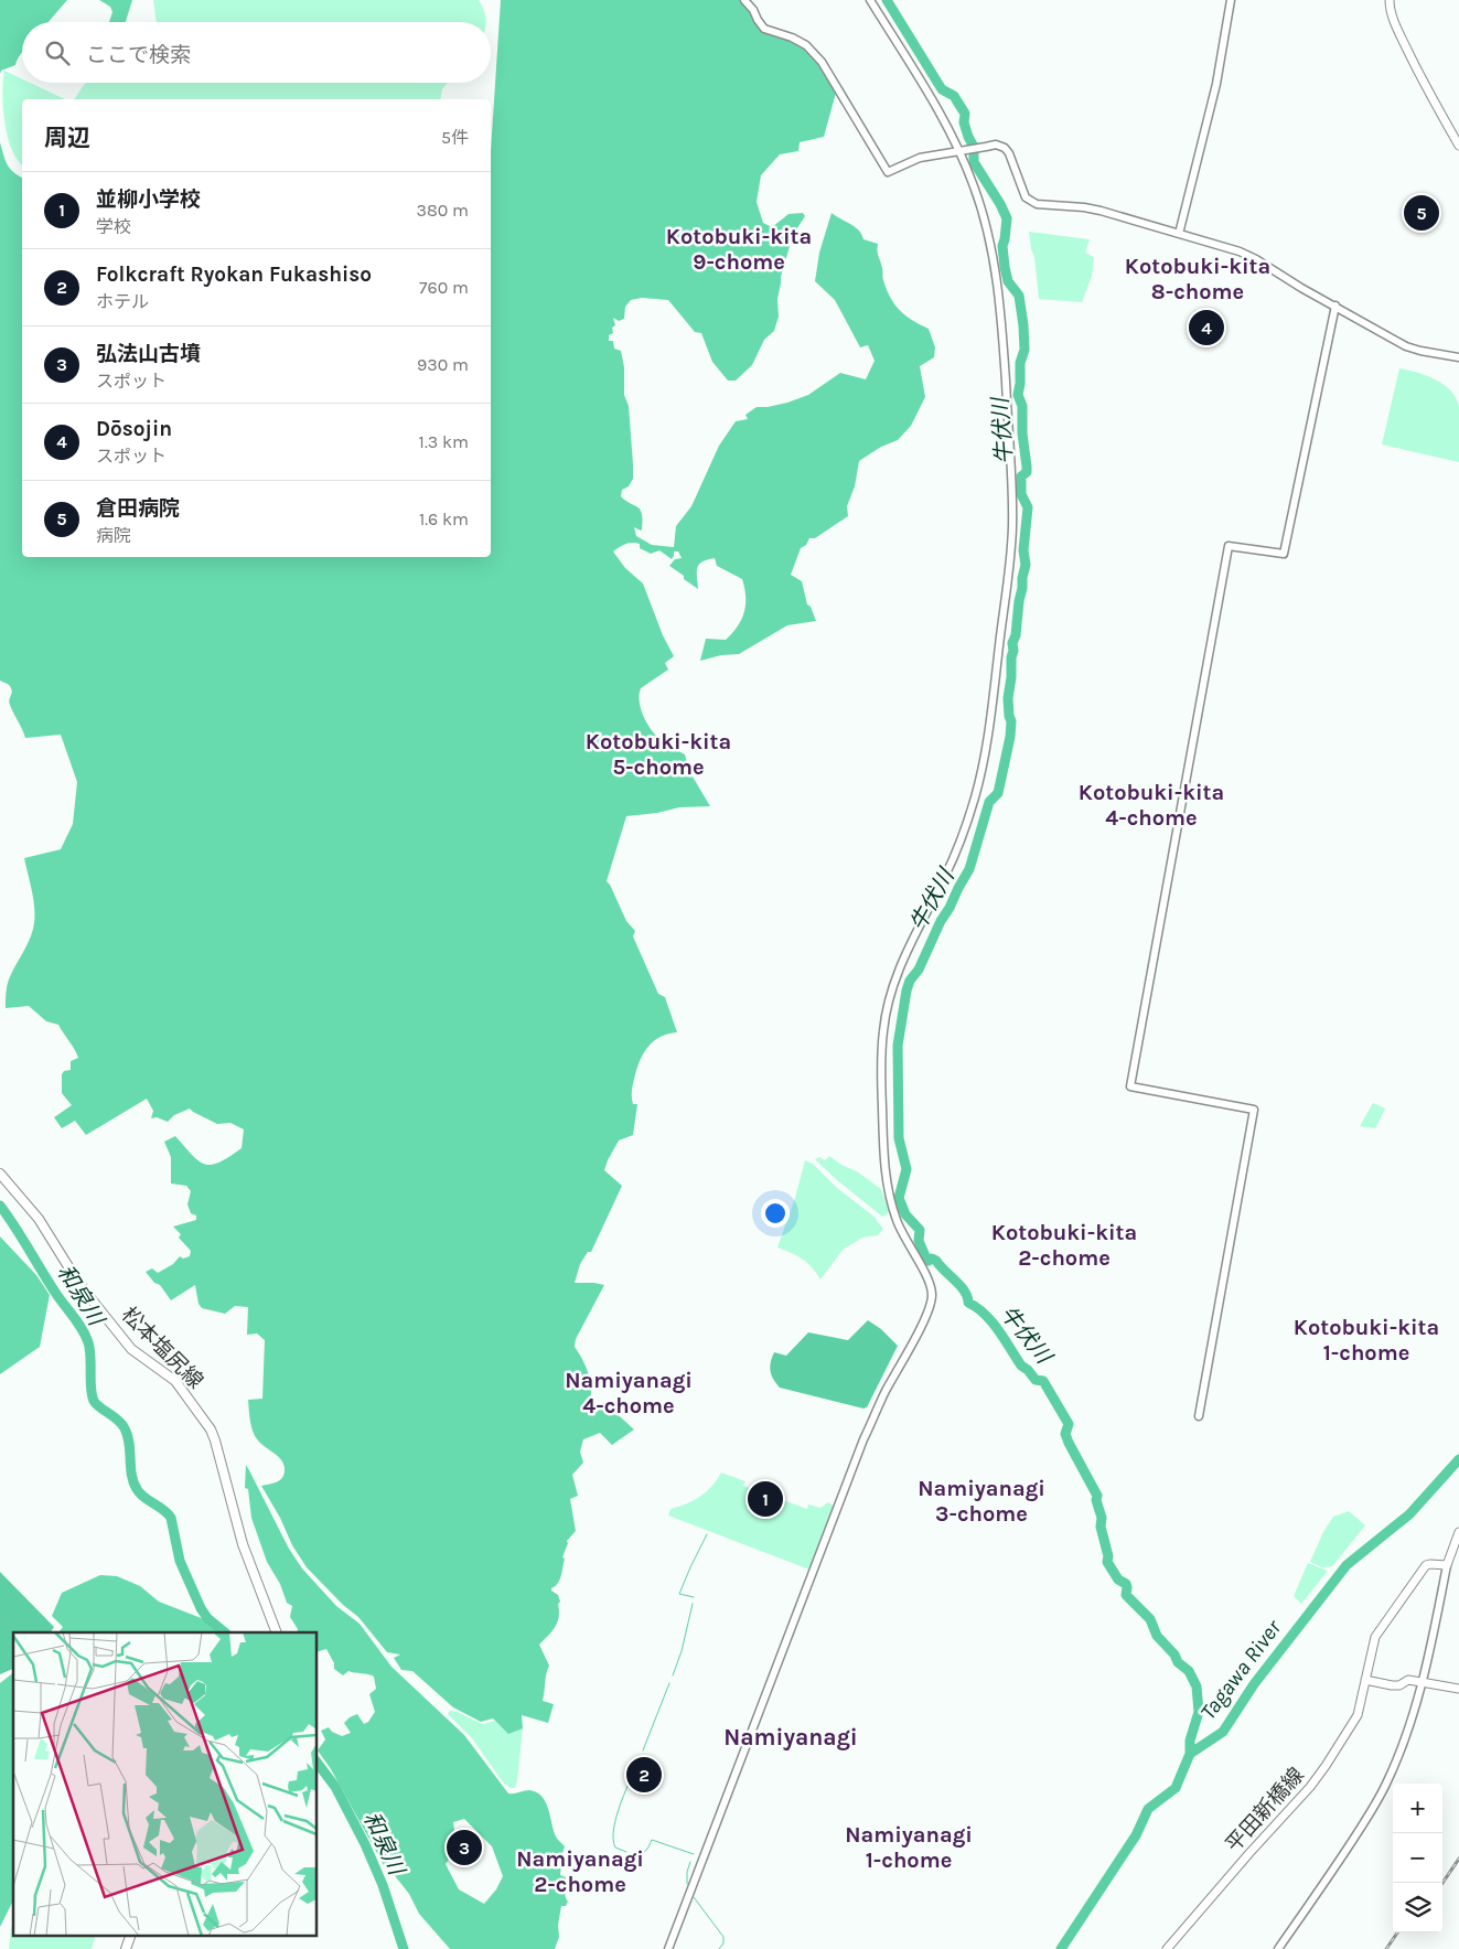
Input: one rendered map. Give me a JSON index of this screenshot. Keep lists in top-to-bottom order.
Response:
{
  "streets": {
    "main road": ["松本塩尻線", "平田新橋線"]
  },
  "districts": [
    "Kotobuki-kita 9-chome",
    "Kotobuki-kita 8-chome",
    "Kotobuki-kita 5-chome",
    "Kotobuki-kita 4-chome",
    "Kotobuki-kita 2-chome",
    "Kotobuki-kita 1-chome",
    "Namiyanagi 4-chome",
    "Namiyanagi 3-chome",
    "Namiyanagi",
    "Namiyanagi 1-chome",
    "Namiyanagi 2-chome"
  ],
  "water": ["牛伏川", "和泉川", "Tagawa River"],
  "page": {
    "search": "ここで検索",
    "heading": ["周辺", "5件"],
    "list": [
      {
        "mark": "1",
        "name": "並柳小学校",
        "note": "学校",
        "value": "380 m"
      },
      {
        "mark": "2",
        "name": "Folkcraft Ryokan Fukashiso",
        "note": "ホテル",
        "value": "760 m"
      },
      {
        "mark": "3",
        "name": "弘法山古墳",
        "note": "スポット",
        "value": "930 m"
      },
      {
        "mark": "4",
        "name": "Dōsojin",
        "note": "スポット",
        "value": "1.3 km"
      },
      {
        "mark": "5",
        "name": "倉田病院",
        "note": "病院",
        "value": "1.6 km"
      }
    ],
    "pins": [
      "5",
      "4",
      "1",
      "2",
      "3"
    ],
    "map_buttons": ["+", "−"]
  }
}
